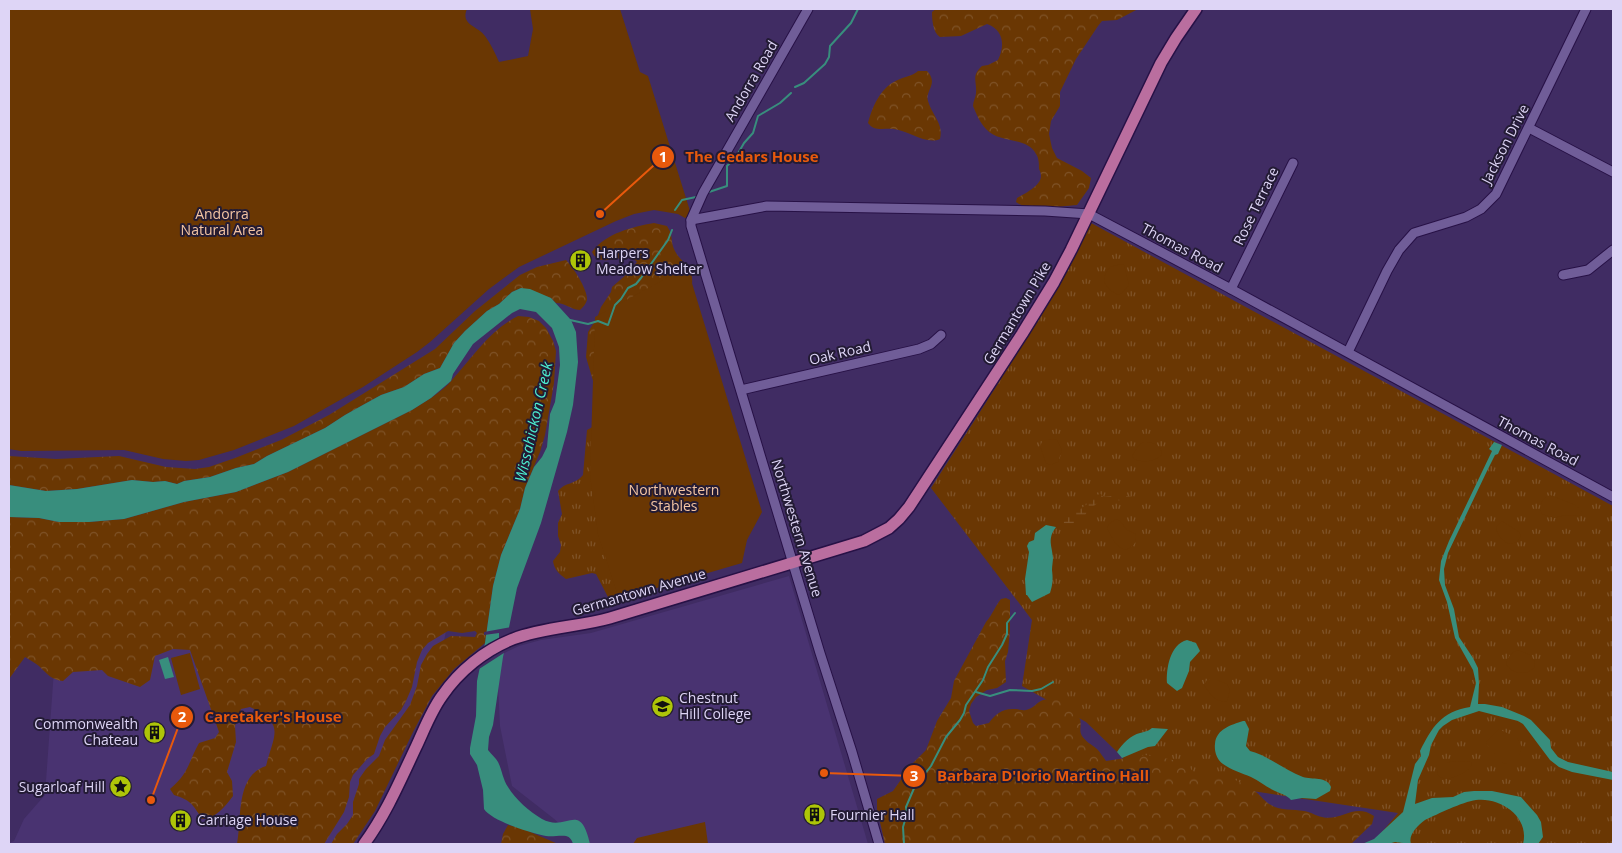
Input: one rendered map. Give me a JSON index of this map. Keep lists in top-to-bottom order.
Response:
{
  "streets": {
    "main road": ["Germantown Pike", "Germantown Avenue"],
    "street": [
      "Andorra Road",
      "Jackson Drive",
      "Rose Terrace",
      "Thomas Road",
      "Oak Road",
      "Northwestern Avenue"
    ]
  },
  "crossings": [
    ["Andorra Road", "Thomas Road"],
    ["Andorra Road", "Northwestern Avenue"],
    ["Jackson Drive", "Thomas Road"],
    ["Rose Terrace", "Thomas Road"],
    ["Thomas Road", "Germantown Pike"],
    ["Thomas Road", "Northwestern Avenue"],
    ["Germantown Pike", "Northwestern Avenue"],
    ["Germantown Pike", "Germantown Avenue"],
    ["Oak Road", "Northwestern Avenue"],
    ["Northwestern Avenue", "Germantown Avenue"]
  ],
  "water": ["Wissahickon Creek"],
  "parks": ["Andorra Natural Area", "Northwestern Stables"],
  "places": {
    "other": ["The Cedars House", "Barbara D'Iorio Martino Hall", "Caretaker's House"],
    "building": [
      "Harpers Meadow Shelter",
      "Commonwealth Chateau",
      "Fournier Hall",
      "Carriage House"
    ],
    "school or university": ["Chestnut Hill College"],
    "place": ["Sugarloaf Hill"]
  }
}
